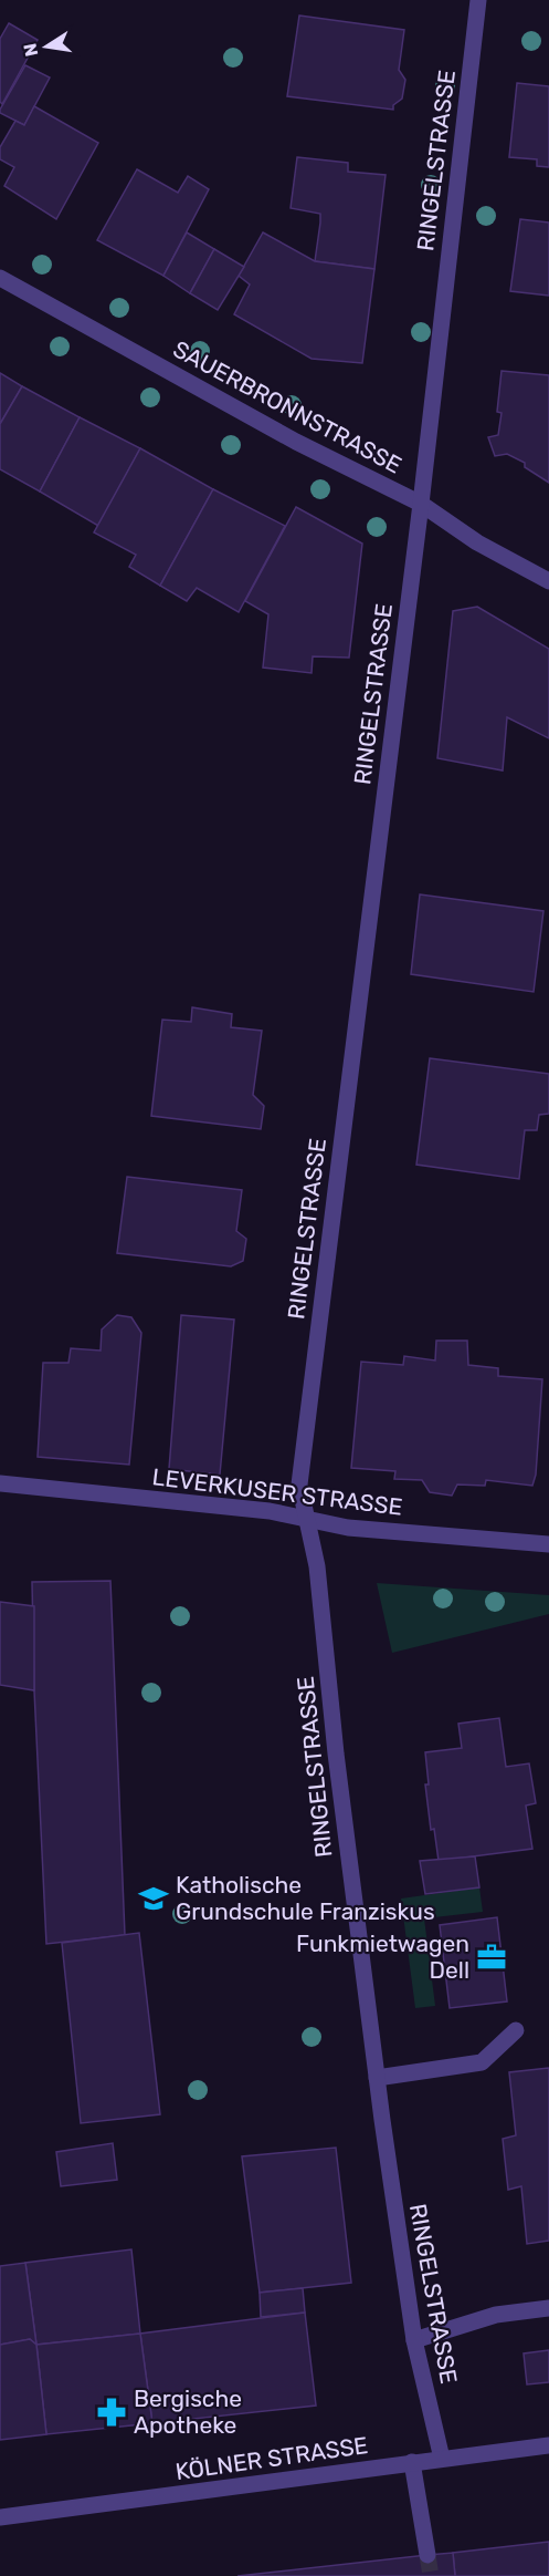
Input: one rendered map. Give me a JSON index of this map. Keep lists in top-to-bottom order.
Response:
{
  "streets": {
    "street": [
      "RINGELSTRASSE",
      "SAUERBRONNSTRASSE",
      "LEVERKUSER STRASSE",
      "KÖLNER STRASSE"
    ]
  },
  "crossings": [
    ["RINGELSTRASSE", "SAUERBRONNSTRASSE"],
    ["RINGELSTRASSE", "LEVERKUSER STRASSE"],
    ["RINGELSTRASSE", "KÖLNER STRASSE"]
  ],
  "places": {
    "school or university": ["Katholische Grundschule Franziskus"],
    "office": ["Funkmietwagen Dell"],
    "pharmacy": ["Bergische Apotheke"]
  },
  "north": "left"
}
